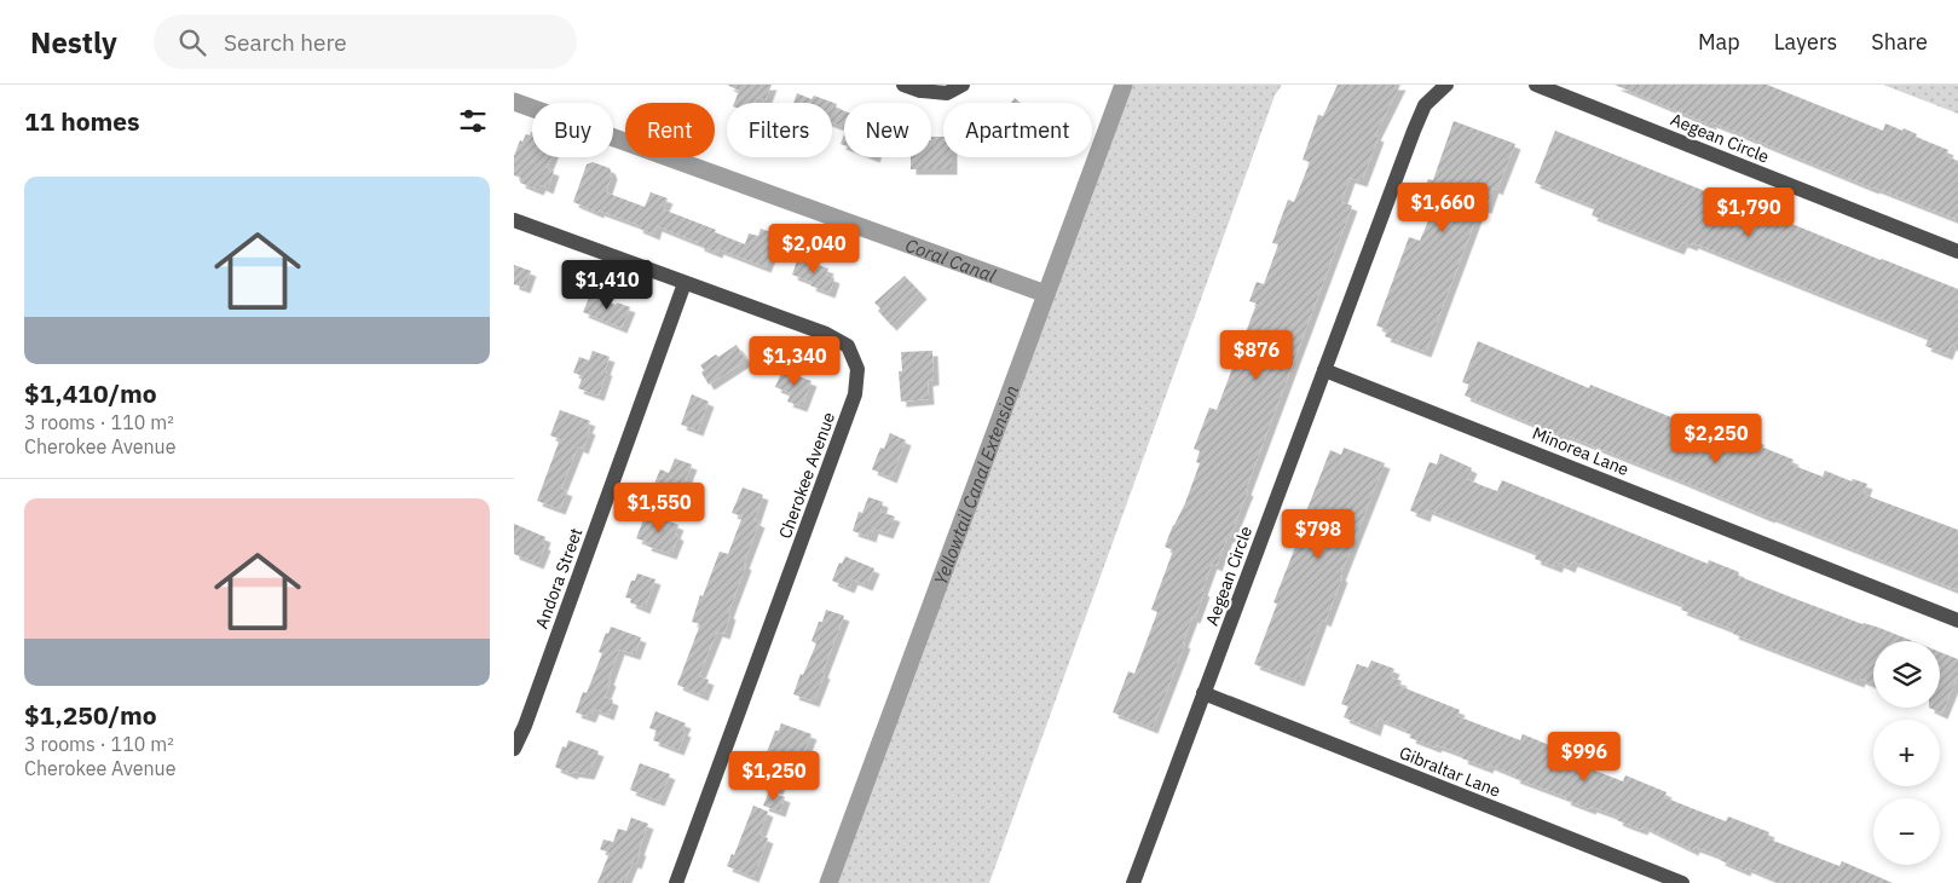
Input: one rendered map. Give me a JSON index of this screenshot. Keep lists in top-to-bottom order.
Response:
{
  "streets": {
    "street": [
      "Aegean Circle",
      "Minorea Lane",
      "Cherokee Avenue",
      "Andora Street",
      "Gibraltar Lane"
    ]
  },
  "crossings": [
    ["Aegean Circle", "Minorea Lane"],
    ["Aegean Circle", "Gibraltar Lane"],
    ["Cherokee Avenue", "Andora Street"]
  ],
  "water": ["Coral Canal", "Yellowtail Canal Extension"],
  "page": {
    "header": "Nestly",
    "search": "Search here",
    "nav": ["Map", "Layers", "Share"],
    "heading": "11 homes",
    "chip": [
      "Buy",
      "Rent",
      "Filters",
      "New",
      "Apartment"
    ],
    "list": [
      {
        "name": "$1,410/mo",
        "note": "3 rooms · 110 m² · Cherokee Avenue"
      },
      {
        "name": "$1,250/mo",
        "note": "3 rooms · 110 m² · Cherokee Avenue"
      }
    ],
    "price": [
      "$1,660",
      "$1,790",
      "$2,040",
      "$1,410",
      "$876",
      "$1,340",
      "$2,250",
      "$1,550",
      "$798",
      "$996",
      "$1,250"
    ],
    "map_buttons": ["+", "−"]
  }
}
